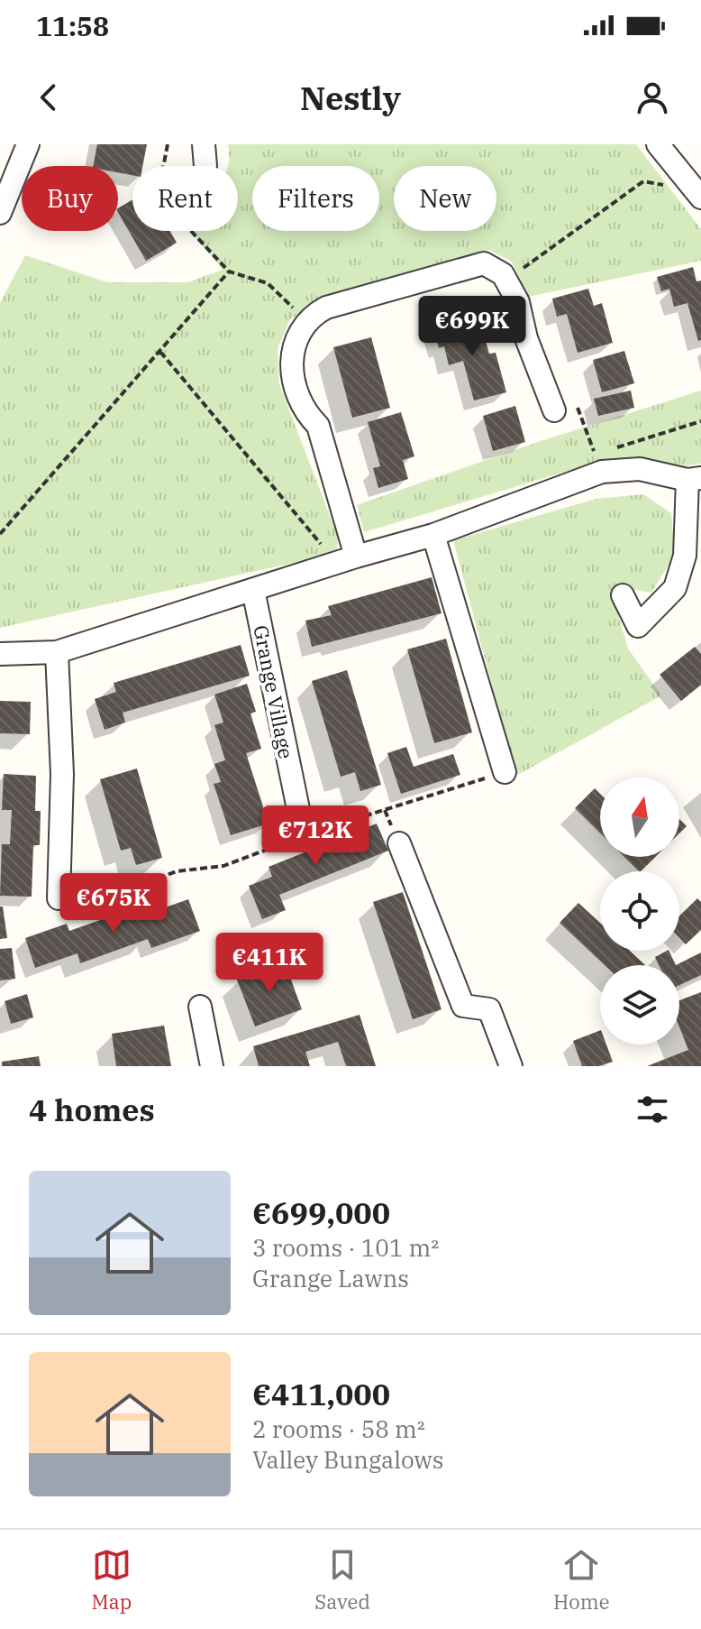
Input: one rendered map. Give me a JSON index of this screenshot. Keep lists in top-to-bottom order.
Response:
{
  "streets": {
    "street": ["Grange Village"]
  },
  "north": "top",
  "page": {
    "status": "11:58",
    "header": "Nestly",
    "chip": [
      "Buy",
      "Rent",
      "Filters",
      "New"
    ],
    "price": [
      "€699K",
      "€712K",
      "€675K",
      "€411K"
    ],
    "heading": "4 homes",
    "list": [
      {
        "name": "€699,000",
        "note": "3 rooms · 101 m² · Grange Lawns"
      },
      {
        "name": "€411,000",
        "note": "2 rooms · 58 m² · Valley Bungalows"
      }
    ],
    "tabs": ["Map", "Saved", "Home"]
  }
}
